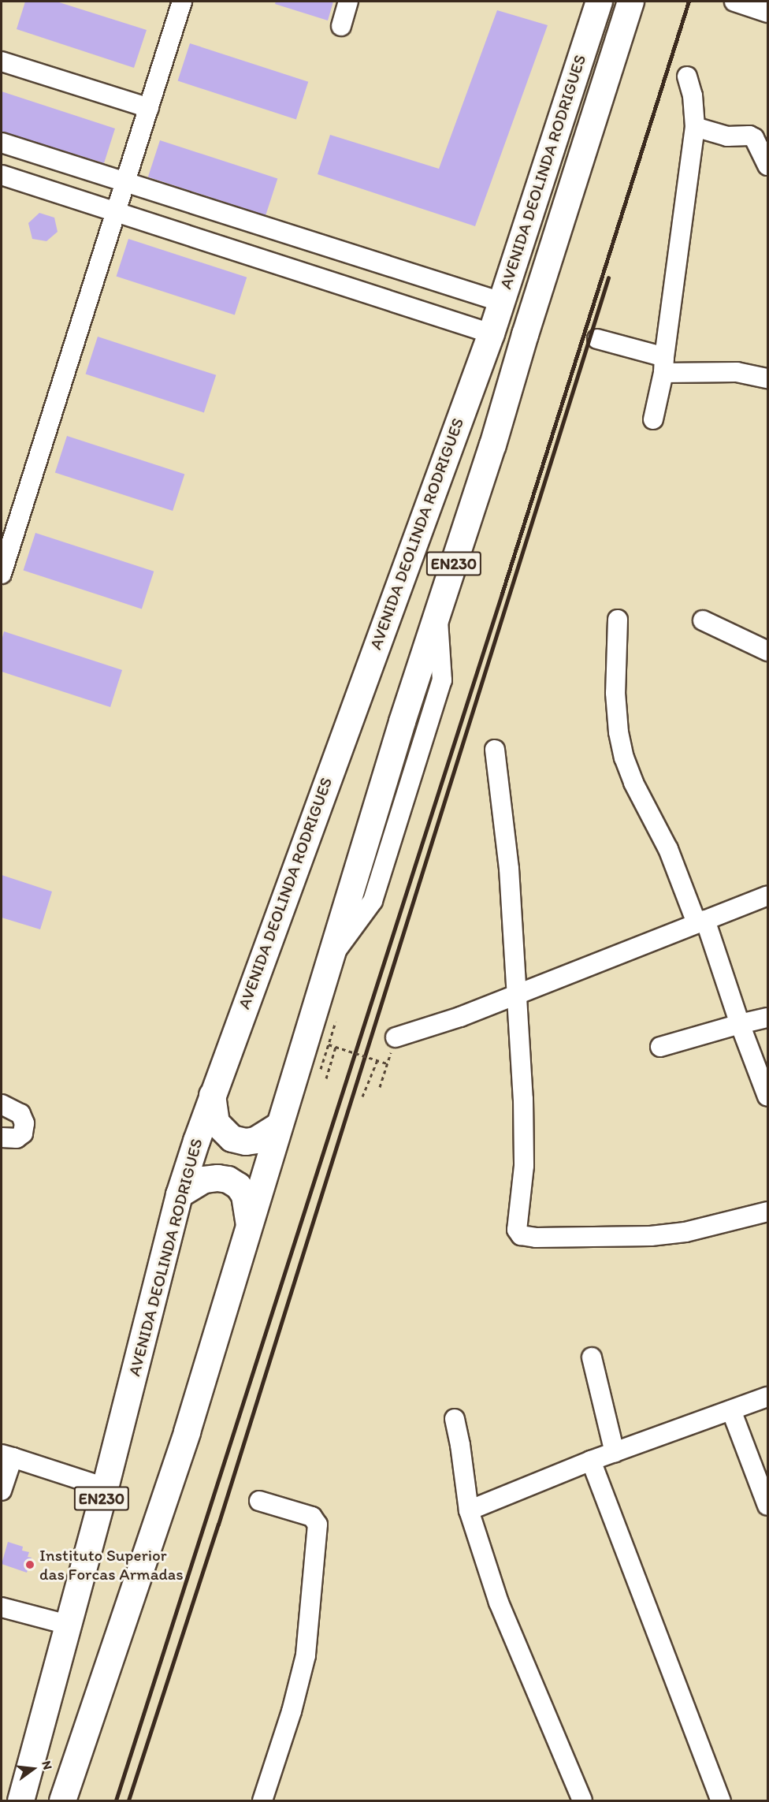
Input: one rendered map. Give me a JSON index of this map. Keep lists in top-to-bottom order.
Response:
{
  "streets": {
    "highway": ["AVENIDA DEOLINDA RODRIGUES", "EN230"]
  },
  "places": ["Instituto Superior das Forcas Armadas"],
  "north": "right"
}
